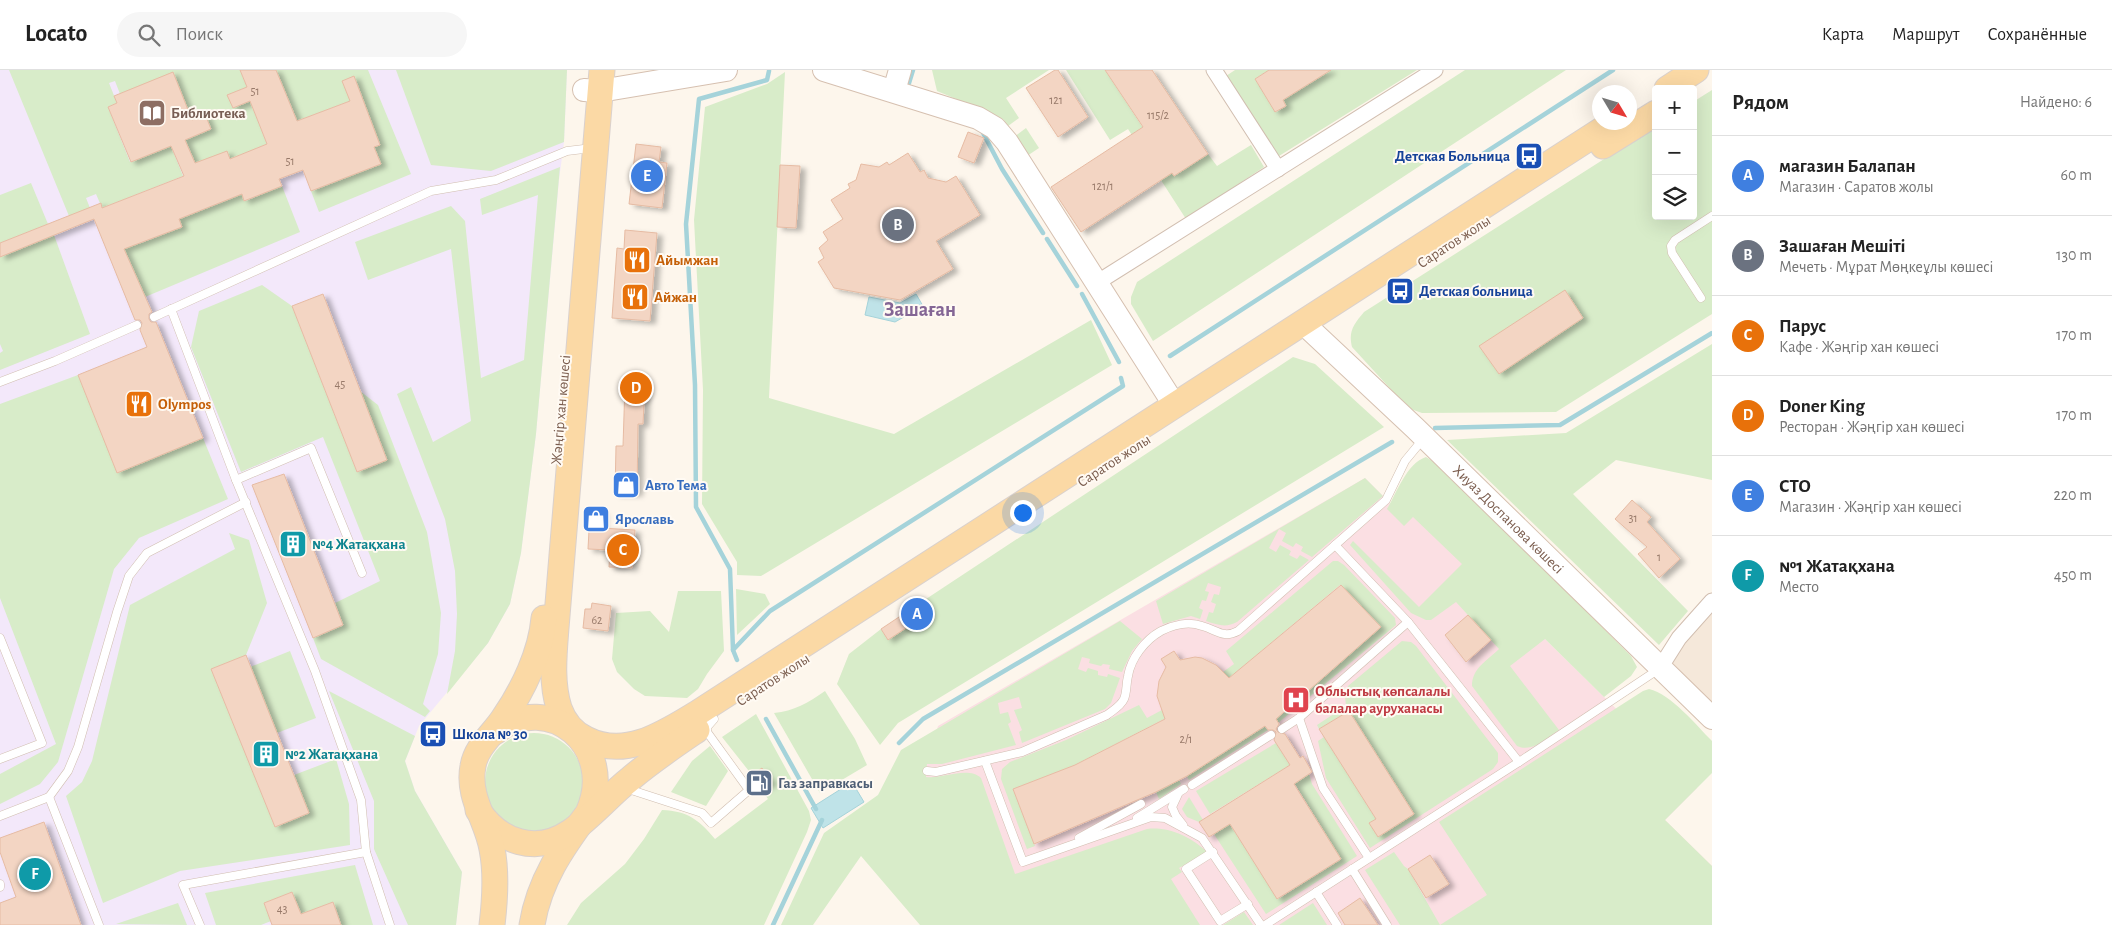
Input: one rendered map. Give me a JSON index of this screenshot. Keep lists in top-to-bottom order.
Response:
{
  "streets": {
    "main road": ["Саратов жолы", "Жәңгір хан көшесі", "Хиуаз Доспанова көшесі"]
  },
  "crossings": [
    ["Саратов жолы", "Жәңгір хан көшесі"],
    ["Саратов жолы", "Хиуаз Доспанова көшесі"]
  ],
  "districts": ["Зашаған"],
  "places": {
    "library": ["Библиотека"],
    "bus stop": ["Детская Больница", "Детская больница", "Школа № 30"],
    "restaurant": ["Айымжан", "Айжан", "Olympos"],
    "shop": ["Авто Тема", "Ярославь"],
    "building": ["№4 Жатақхана", "№2 Жатақхана"],
    "hospital": ["Облыстық көпсалалы балалар ауруханасы"],
    "fuel station": ["Газ заправкасы"]
  },
  "house_numbers": [
    "51",
    "121",
    "115/2",
    "51",
    "121/1",
    "45",
    "31",
    "1",
    "62",
    "2/1",
    "43"
  ],
  "north": "bottom right",
  "page": {
    "header": "Locato",
    "search": "Поиск",
    "nav": ["Карта", "Маршрут", "Сохранённые"],
    "heading": ["Рядом", "Найдено: 6"],
    "map_buttons": ["+", "−"],
    "list": [
      {
        "mark": "A",
        "name": "магазин Балапан",
        "note": "Магазин · Саратов жолы",
        "value": "60 m"
      },
      {
        "mark": "B",
        "name": "Зашаған Мешіті",
        "note": "Мечеть · Мұрат Мөңкеұлы көшесі",
        "value": "130 m"
      },
      {
        "mark": "C",
        "name": "Парус",
        "note": "Кафе · Жәңгір хан көшесі",
        "value": "170 m"
      },
      {
        "mark": "D",
        "name": "Doner King",
        "note": "Ресторан · Жәңгір хан көшесі",
        "value": "170 m"
      },
      {
        "mark": "E",
        "name": "СТО",
        "note": "Магазин · Жәңгір хан көшесі",
        "value": "220 m"
      },
      {
        "mark": "F",
        "name": "№1 Жатақхана",
        "note": "Место",
        "value": "450 m"
      }
    ],
    "pins": [
      "E",
      "B",
      "D",
      "C",
      "A",
      "F"
    ]
  }
}
